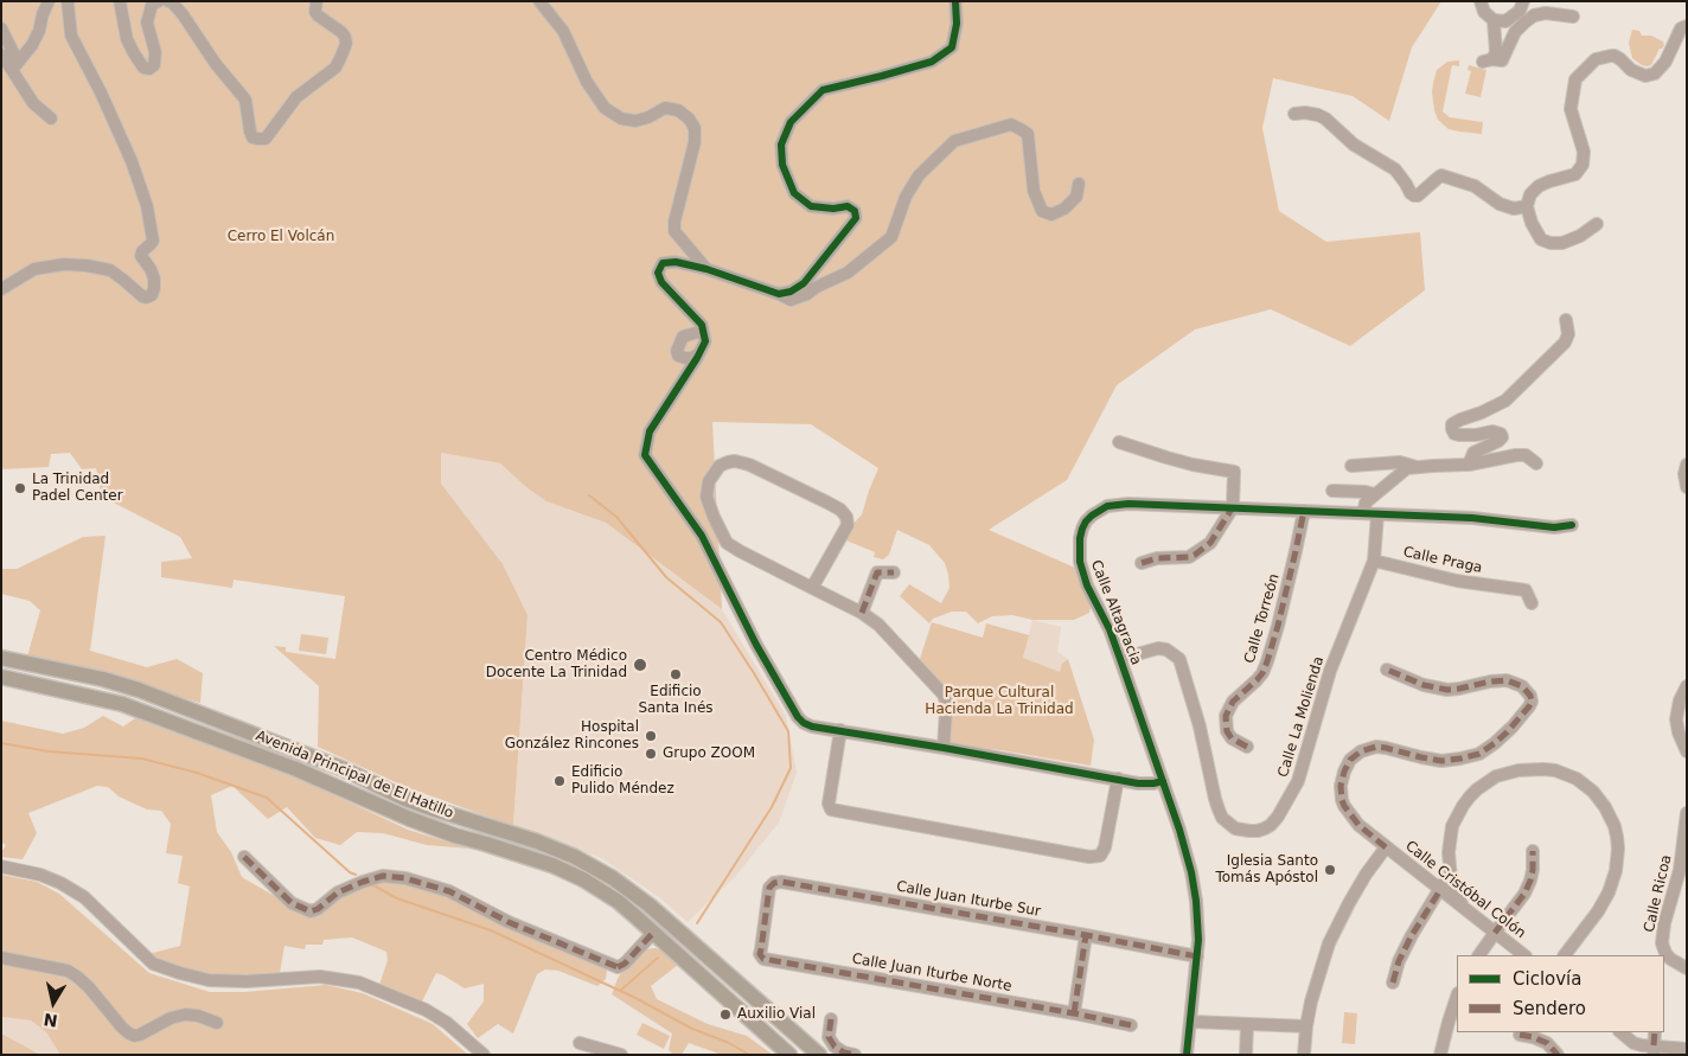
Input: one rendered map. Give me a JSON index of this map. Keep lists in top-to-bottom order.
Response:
{
  "streets": {
    "main road": ["Avenida Principal de El Hatillo"],
    "street": [
      "Calle Praga",
      "Calle Altagracia",
      "Calle Torreón",
      "Calle La Molienda",
      "Calle Cristóbal Colón",
      "Calle Ricoa",
      "Calle Juan Iturbe Sur",
      "Calle Juan Iturbe Norte"
    ]
  },
  "crossings": [
    ["Calle Praga", "Calle La Molienda"],
    ["Calle Altagracia", "Calle Torreón"],
    ["Calle Altagracia", "Calle La Molienda"],
    ["Calle Altagracia", "Calle Juan Iturbe Sur"],
    ["Calle Juan Iturbe Sur", "Calle Juan Iturbe Norte"]
  ],
  "parks": ["Cerro El Volcán", "Parque Cultural Hacienda La Trinidad"],
  "places": [
    "La Trinidad Padel Center",
    "Centro Médico Docente La Trinidad",
    "Edificio Santa Inés",
    "Hospital González Rincones",
    "Grupo ZOOM",
    "Edificio Pulido Méndez",
    "Iglesia Santo Tomás Apóstol",
    "Auxilio Vial"
  ],
  "legend": ["Ciclovía", "Sendero"],
  "north": "bottom"
}
